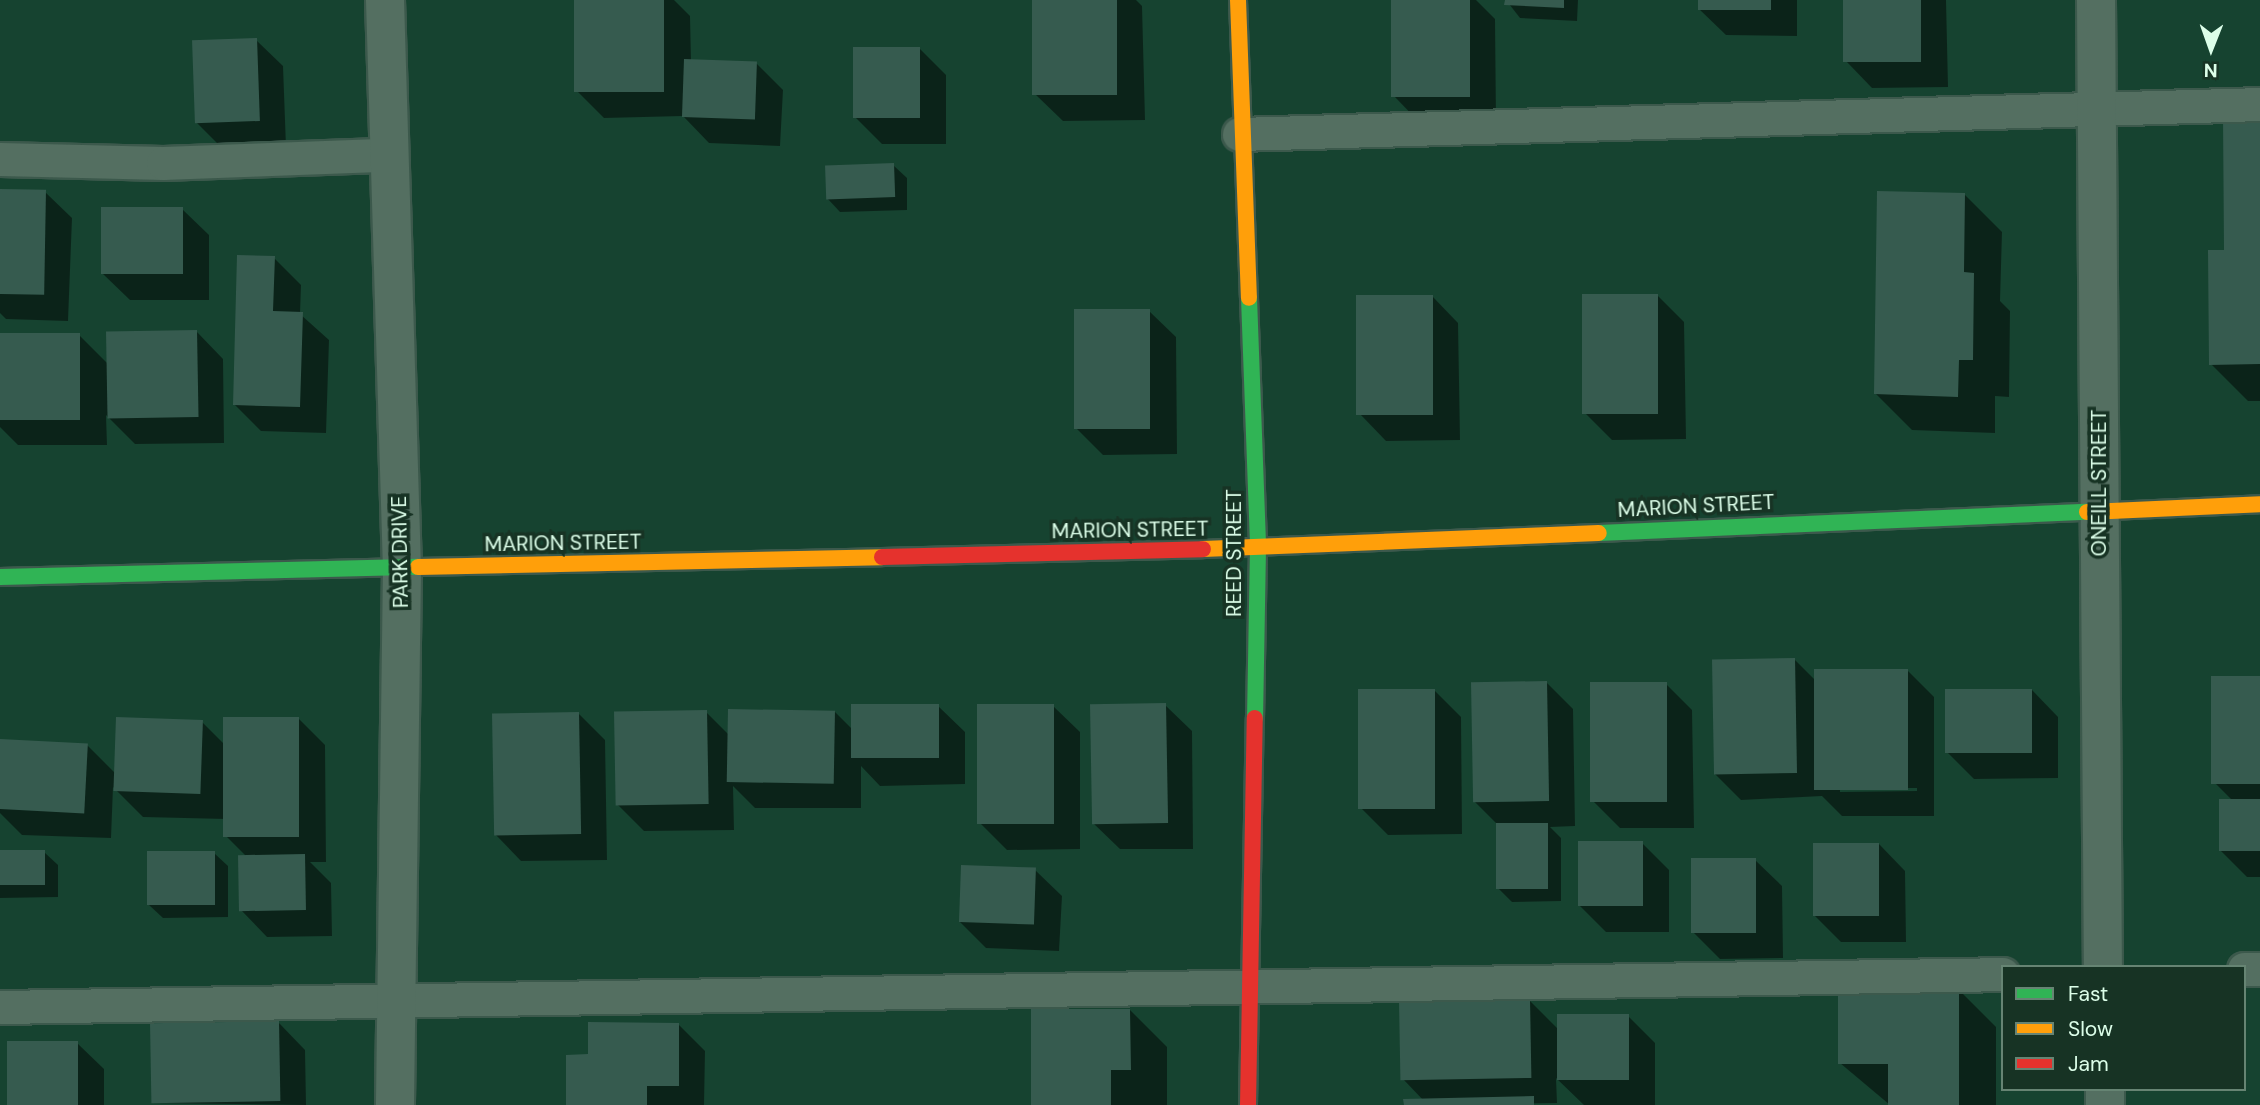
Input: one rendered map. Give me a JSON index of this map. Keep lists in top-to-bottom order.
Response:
{
  "streets": {
    "street": [
      "ONEILL STREET",
      "MARION STREET",
      "PARK DRIVE",
      "REED STREET"
    ]
  },
  "crossings": [
    ["ONEILL STREET", "MARION STREET"],
    ["MARION STREET", "PARK DRIVE"],
    ["MARION STREET", "REED STREET"]
  ],
  "legend": ["Fast", "Slow", "Jam"],
  "north": "bottom"
}
